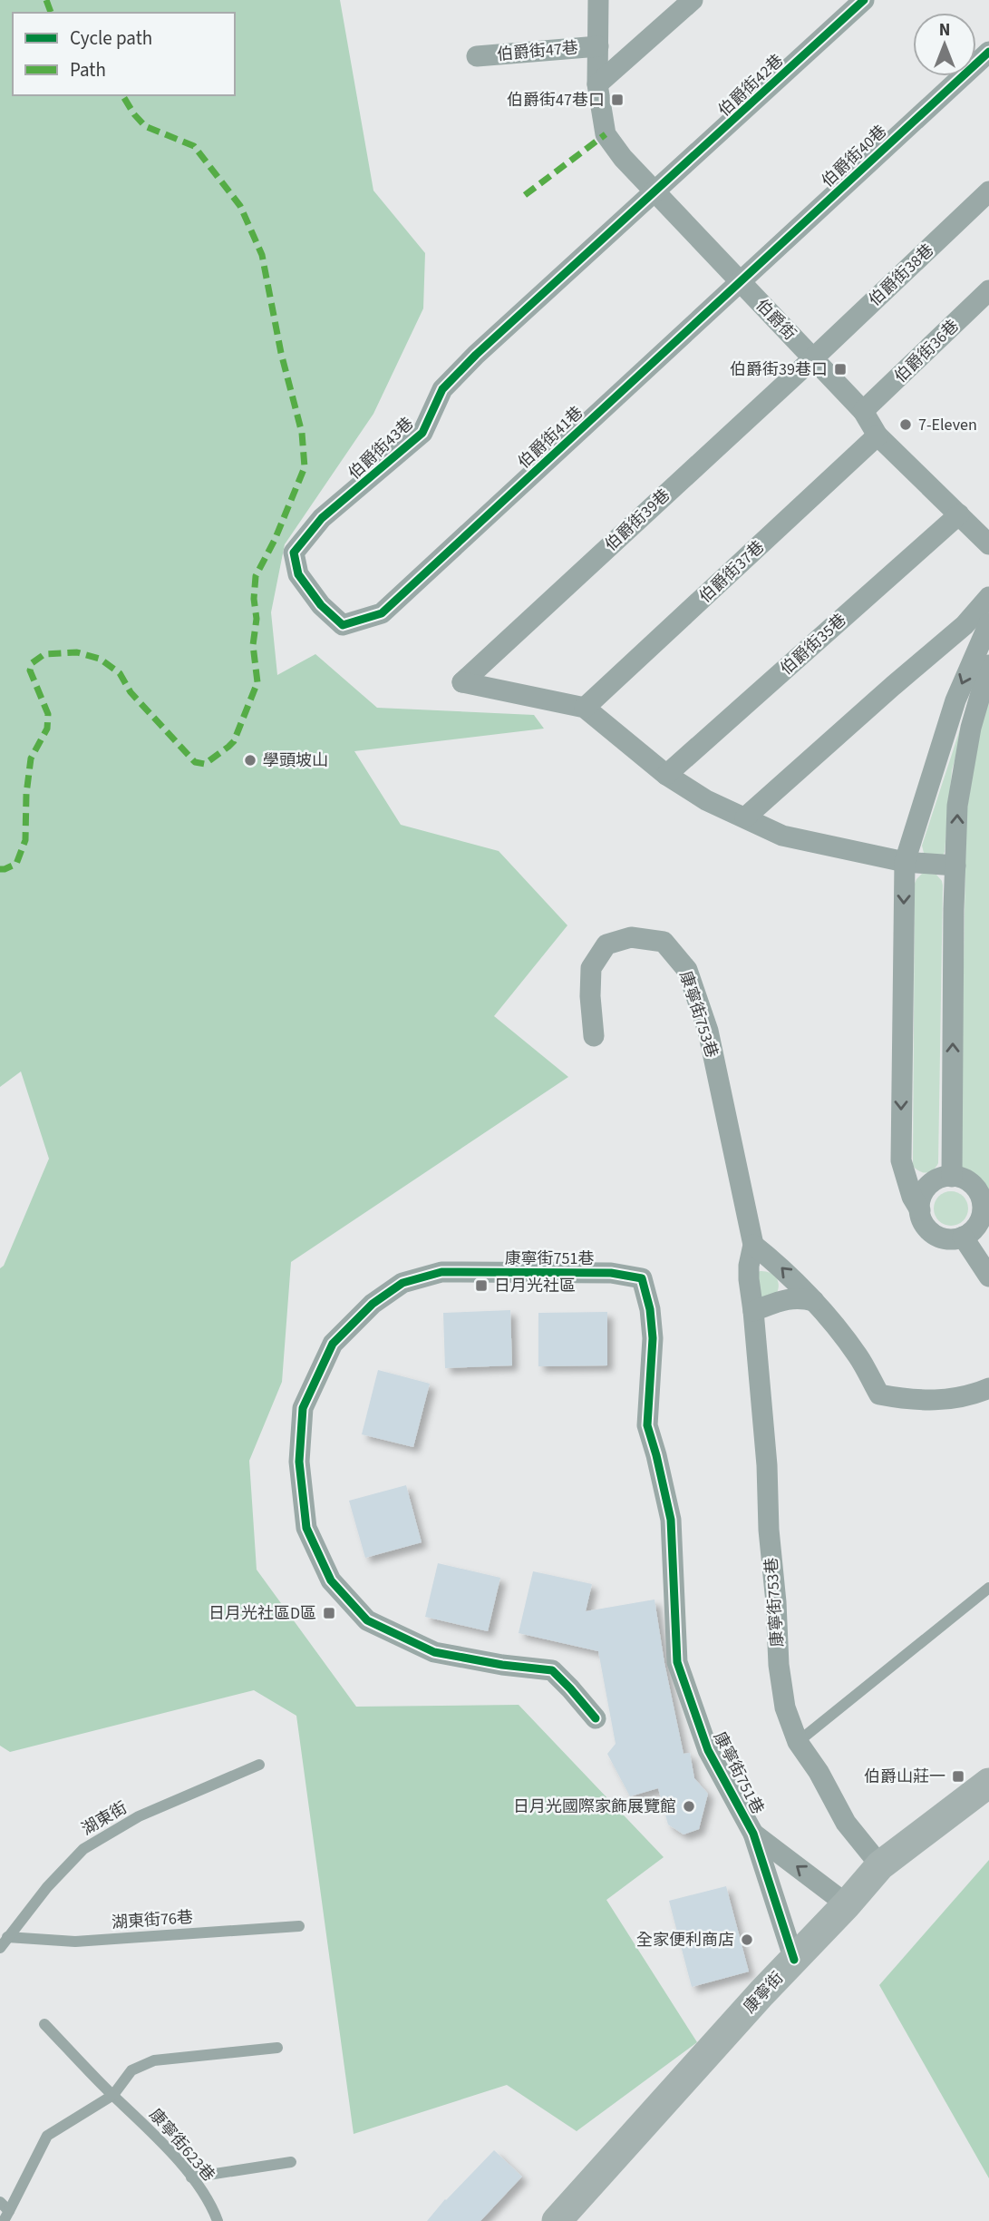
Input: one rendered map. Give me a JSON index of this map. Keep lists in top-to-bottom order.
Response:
{
  "streets": {
    "street": [
      "伯爵街47巷",
      "伯爵街42巷",
      "伯爵街40巷",
      "伯爵街38巷",
      "伯爵街",
      "伯爵街36巷",
      "伯爵街41巷",
      "伯爵街43巷",
      "伯爵街39巷",
      "伯爵街37巷",
      "伯爵街35巷",
      "康寧街753巷",
      "康寧街751巷",
      "康寧街"
    ],
    "lane": ["湖東街", "湖東街76巷", "康寧街623巷"]
  },
  "crossings": [
    ["伯爵街47巷", "伯爵街"],
    ["伯爵街42巷", "伯爵街"],
    ["伯爵街42巷", "伯爵街43巷"],
    ["伯爵街40巷", "伯爵街"],
    ["伯爵街40巷", "伯爵街41巷"],
    ["伯爵街38巷", "伯爵街"],
    ["伯爵街38巷", "伯爵街39巷"],
    ["伯爵街", "伯爵街36巷"],
    ["伯爵街", "伯爵街41巷"],
    ["伯爵街", "伯爵街43巷"],
    ["伯爵街", "伯爵街39巷"],
    ["伯爵街", "伯爵街37巷"],
    ["伯爵街", "伯爵街35巷"],
    ["伯爵街41巷", "伯爵街43巷"],
    ["伯爵街39巷", "伯爵街37巷"],
    ["康寧街753巷", "康寧街"],
    ["康寧街751巷", "康寧街"],
    ["湖東街", "湖東街76巷"]
  ],
  "places": {
    "transit": [
      "伯爵街47巷口",
      "伯爵街39巷口",
      "日月光社區",
      "日月光社區D區",
      "伯爵山莊一"
    ],
    "other": [
      "7-Eleven",
      "學頭坡山",
      "日月光國際家飾展覽館",
      "全家便利商店"
    ]
  },
  "legend": ["Cycle path", "Path"],
  "north": "top"
}
